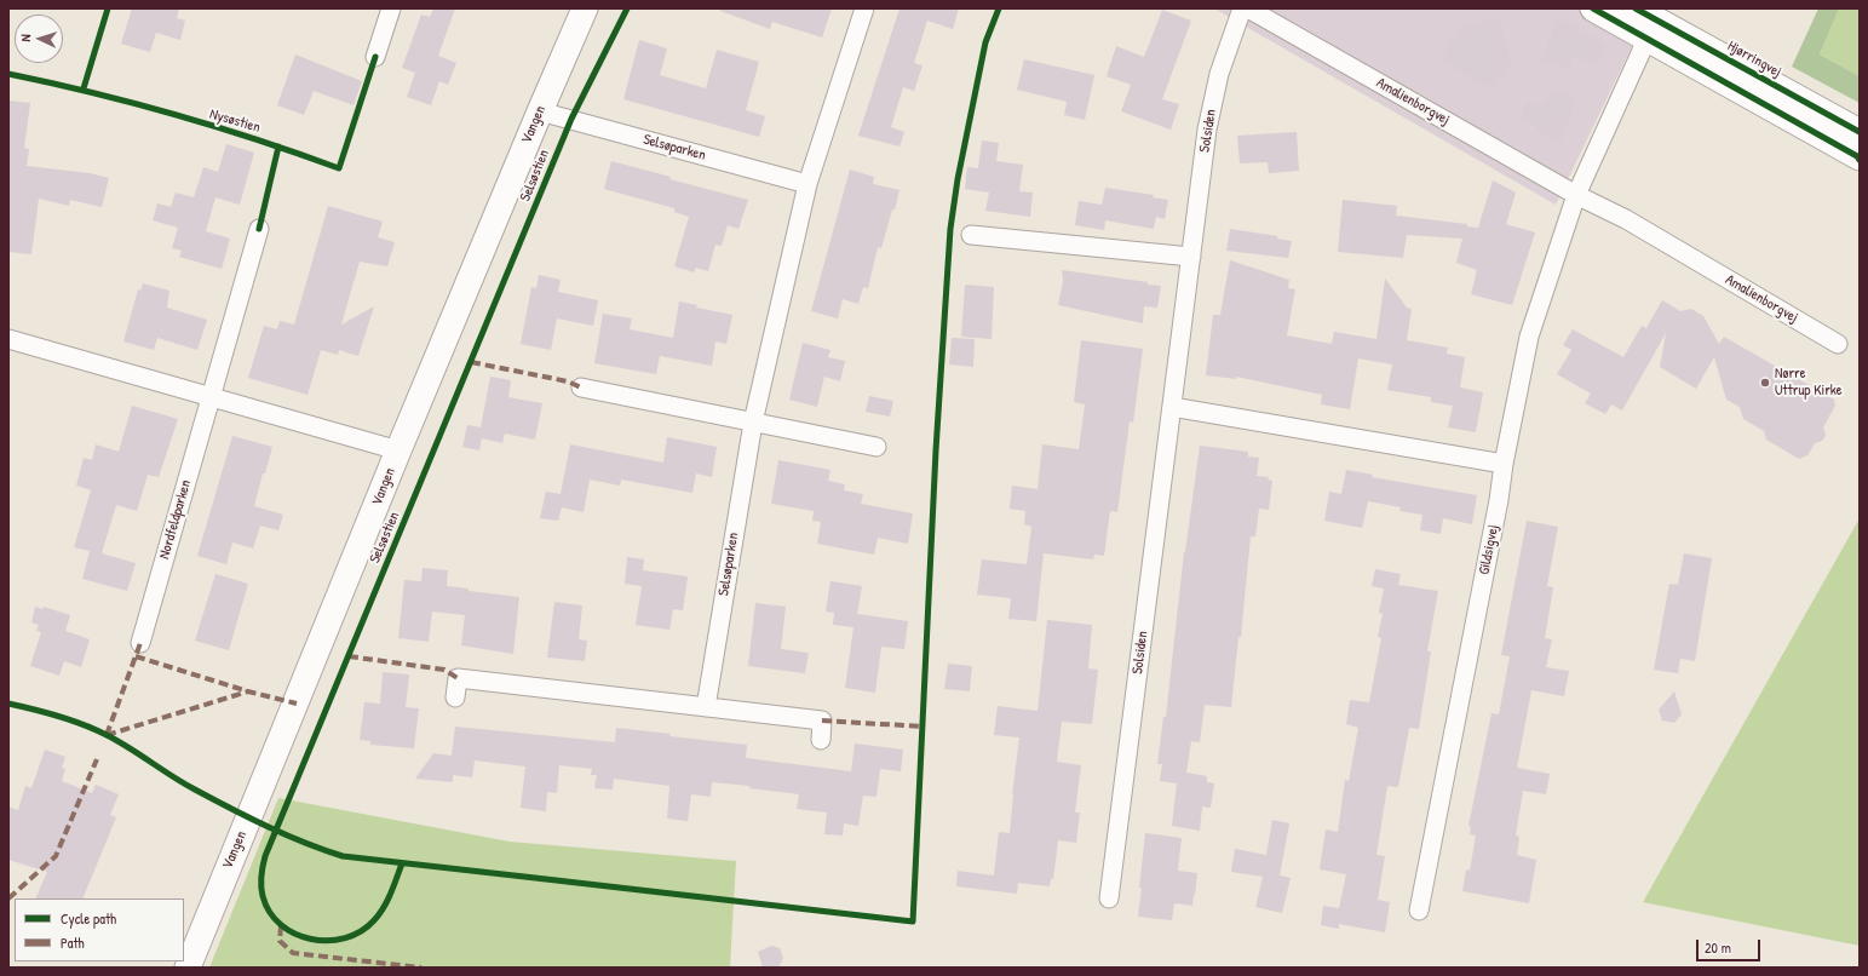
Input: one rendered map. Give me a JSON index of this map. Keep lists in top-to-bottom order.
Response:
{
  "streets": {
    "street": [
      "Hjørringvej",
      "Amalienborgvej",
      "Vangen",
      "Solsiden",
      "Selsøparken",
      "Nordfeldparken",
      "Gildsigvej"
    ],
    "cycle path": ["Nysøstien", "Selsøstien"]
  },
  "crossings": [
    ["Amalienborgvej", "Gildsigvej"],
    ["Vangen", "Selsøparken"]
  ],
  "places": ["Nørre Uttrup Kirke"],
  "legend": ["Cycle path", "Path"],
  "scale_bar": "20 m",
  "north": "left"
}
